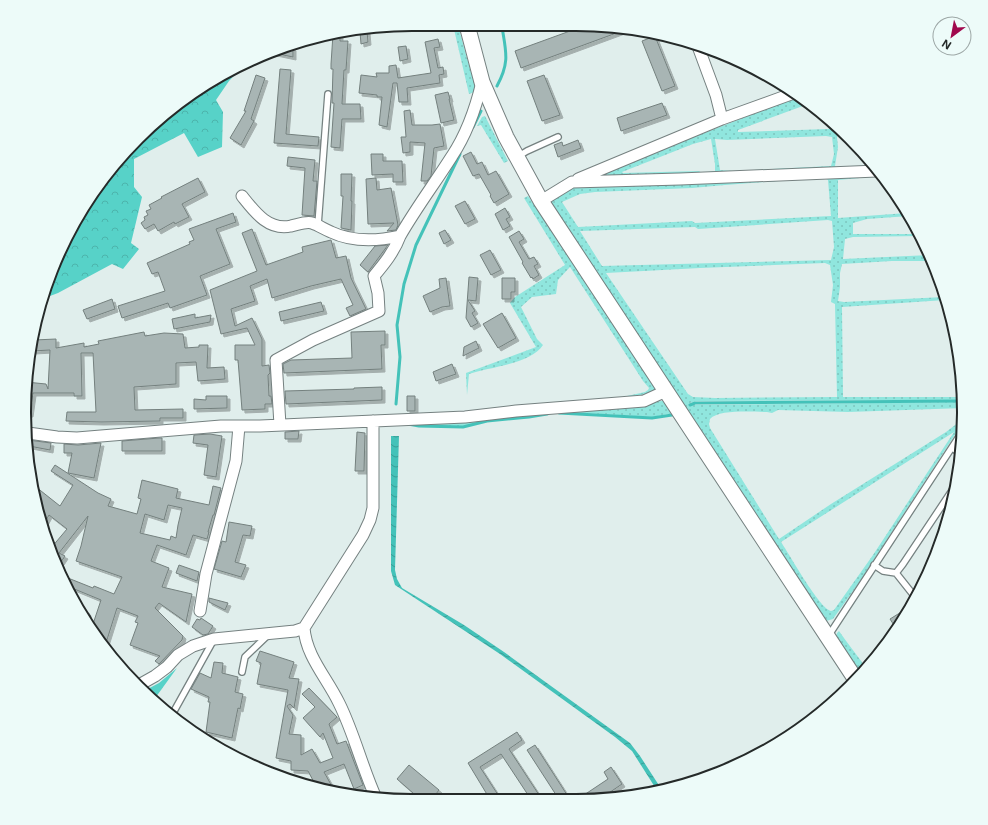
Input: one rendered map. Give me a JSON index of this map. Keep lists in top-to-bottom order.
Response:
{
  "north": "bottom left"
}
